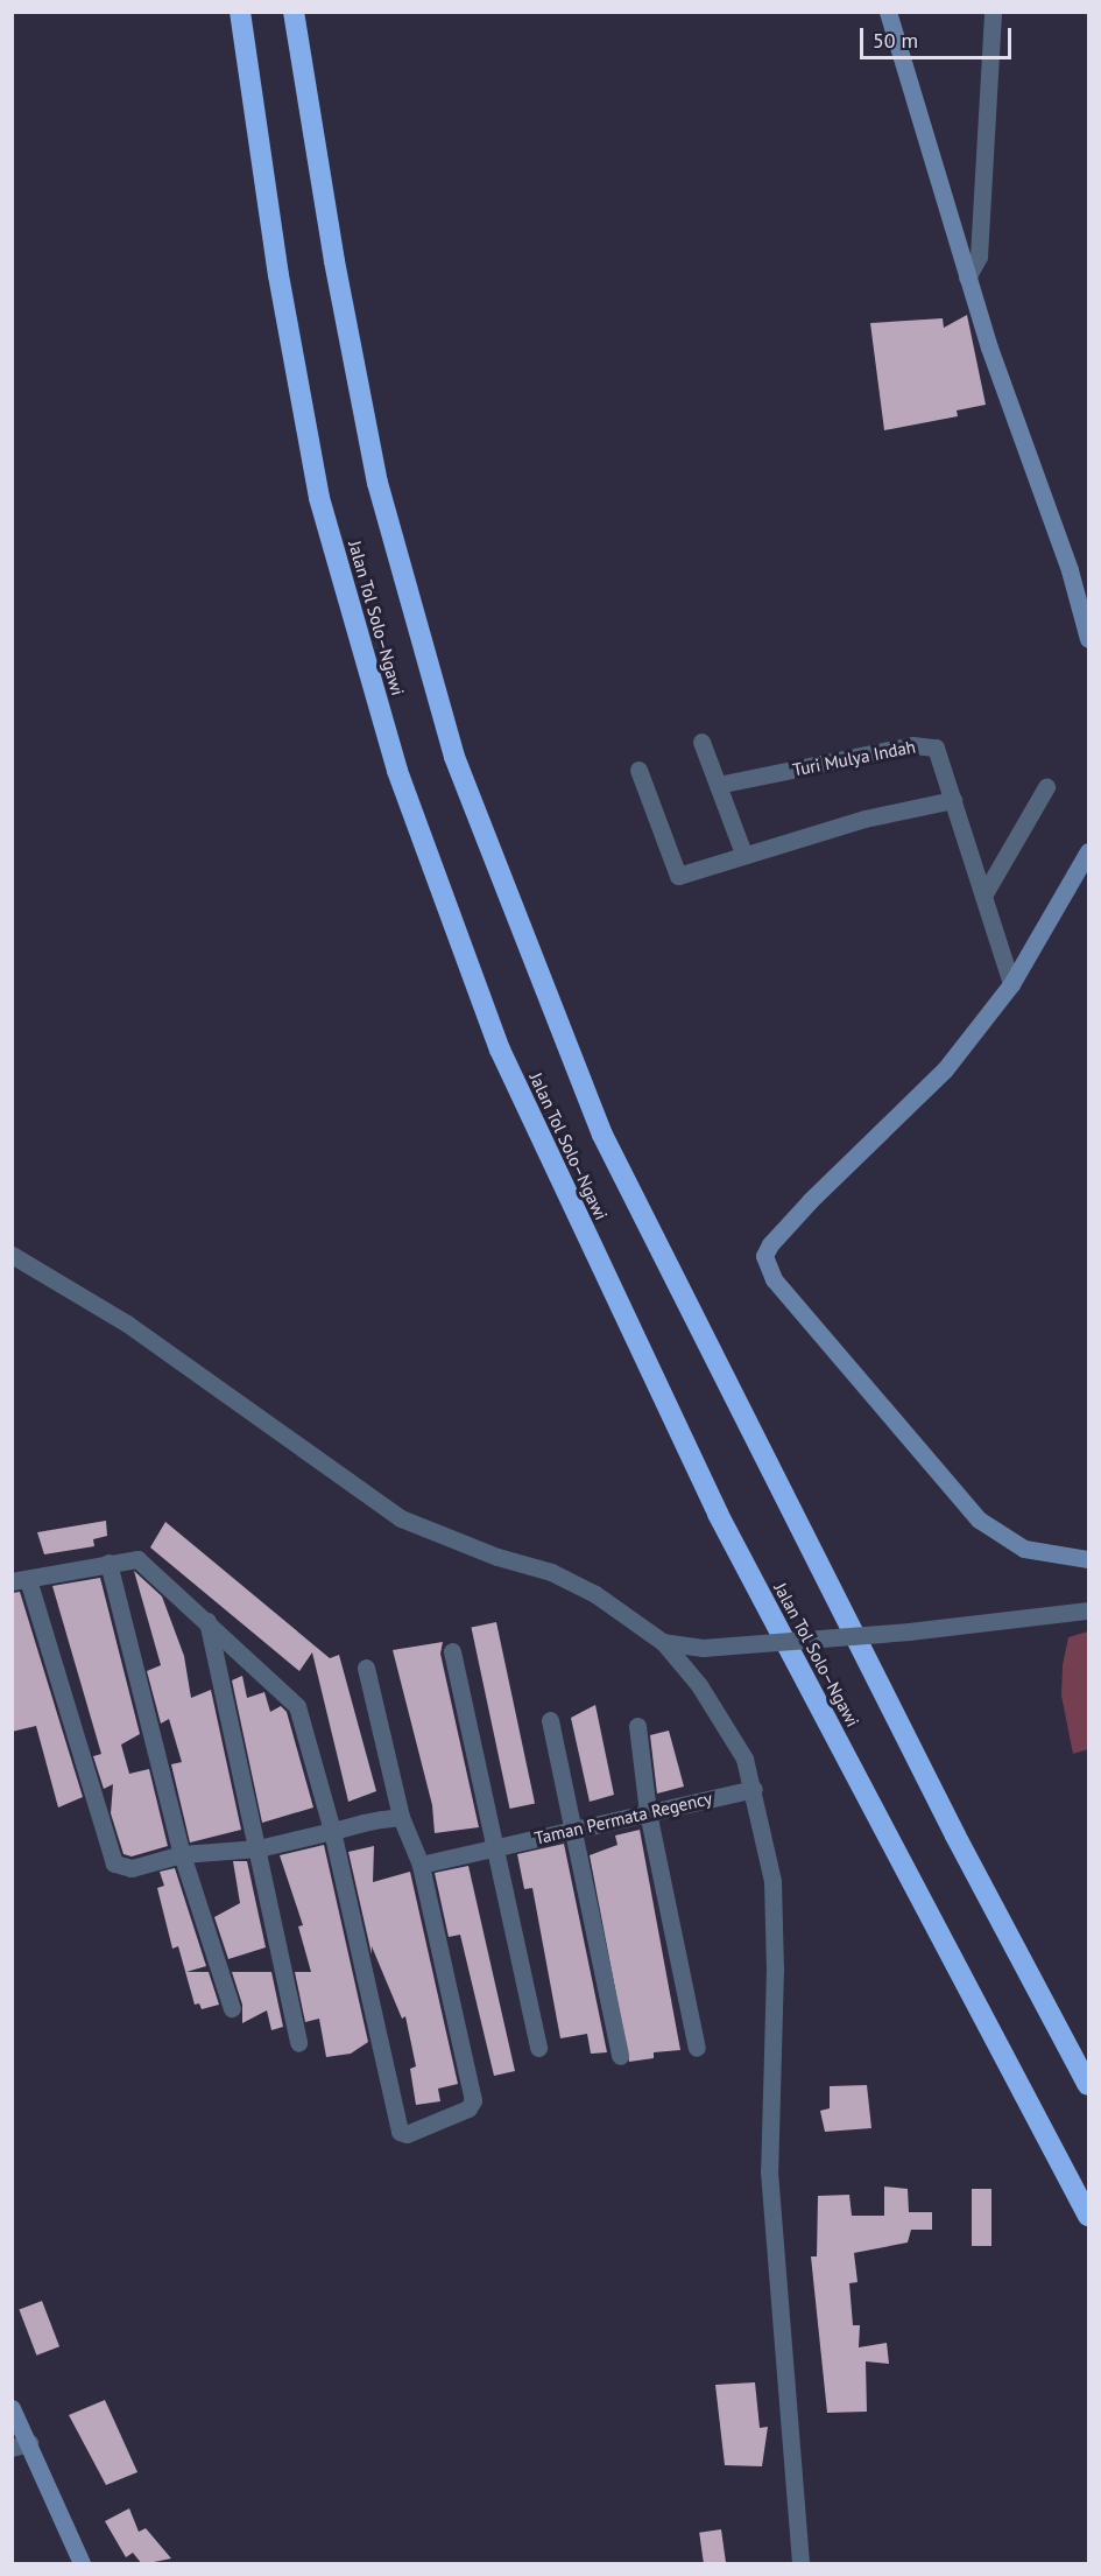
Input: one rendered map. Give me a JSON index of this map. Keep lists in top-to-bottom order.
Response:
{
  "streets": {
    "highway": ["Jalan Tol Solo–Ngawi"],
    "street": ["Turi Mulya Indah", "Taman Permata Regency"]
  },
  "scale_bar": "50 m"
}
